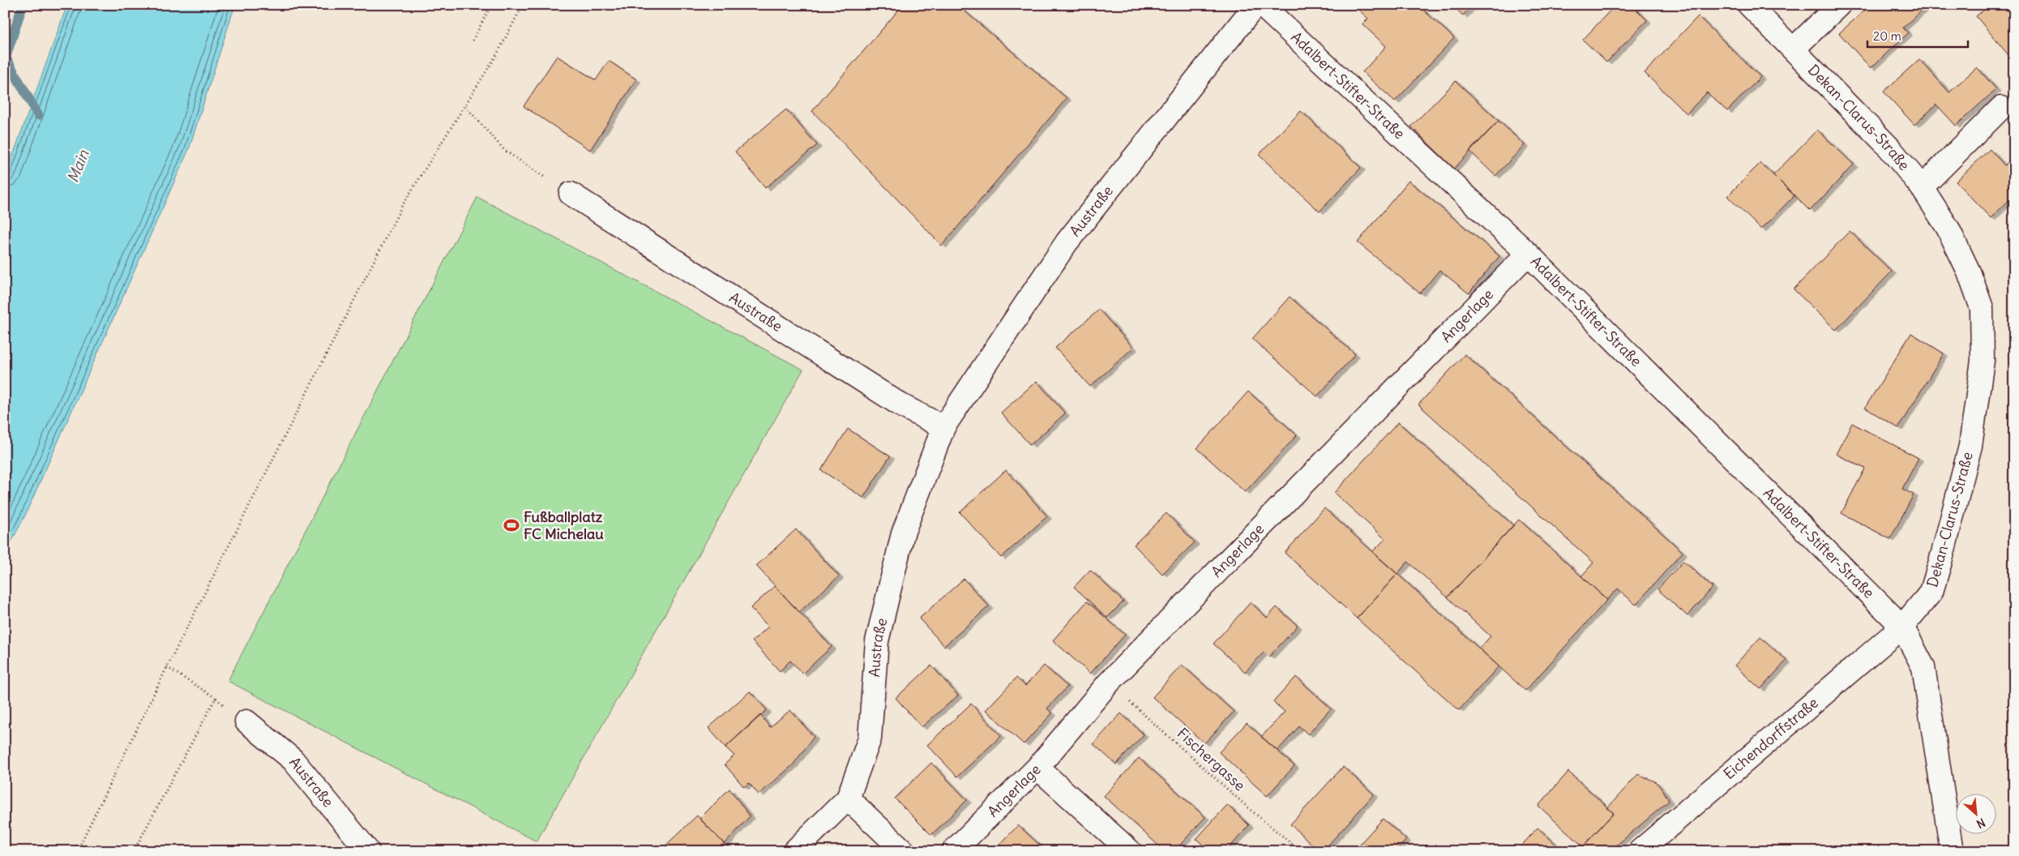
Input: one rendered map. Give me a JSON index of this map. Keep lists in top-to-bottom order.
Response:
{
  "streets": {
    "street": [
      "Adalbert-Stifter-Straße",
      "Dekan-Clarus-Straße",
      "Austraße",
      "Angerlage",
      "Eichendorffstraße"
    ],
    "path": ["Fischergasse"]
  },
  "crossings": [
    ["Adalbert-Stifter-Straße", "Dekan-Clarus-Straße"],
    ["Adalbert-Stifter-Straße", "Angerlage"],
    ["Adalbert-Stifter-Straße", "Eichendorffstraße"],
    ["Dekan-Clarus-Straße", "Eichendorffstraße"],
    ["Angerlage", "Fischergasse"]
  ],
  "water": ["Main"],
  "places": {
    "sports": ["Fußballplatz FC Michelau"]
  },
  "scale_bar": "20 m",
  "north": "bottom right"
}
